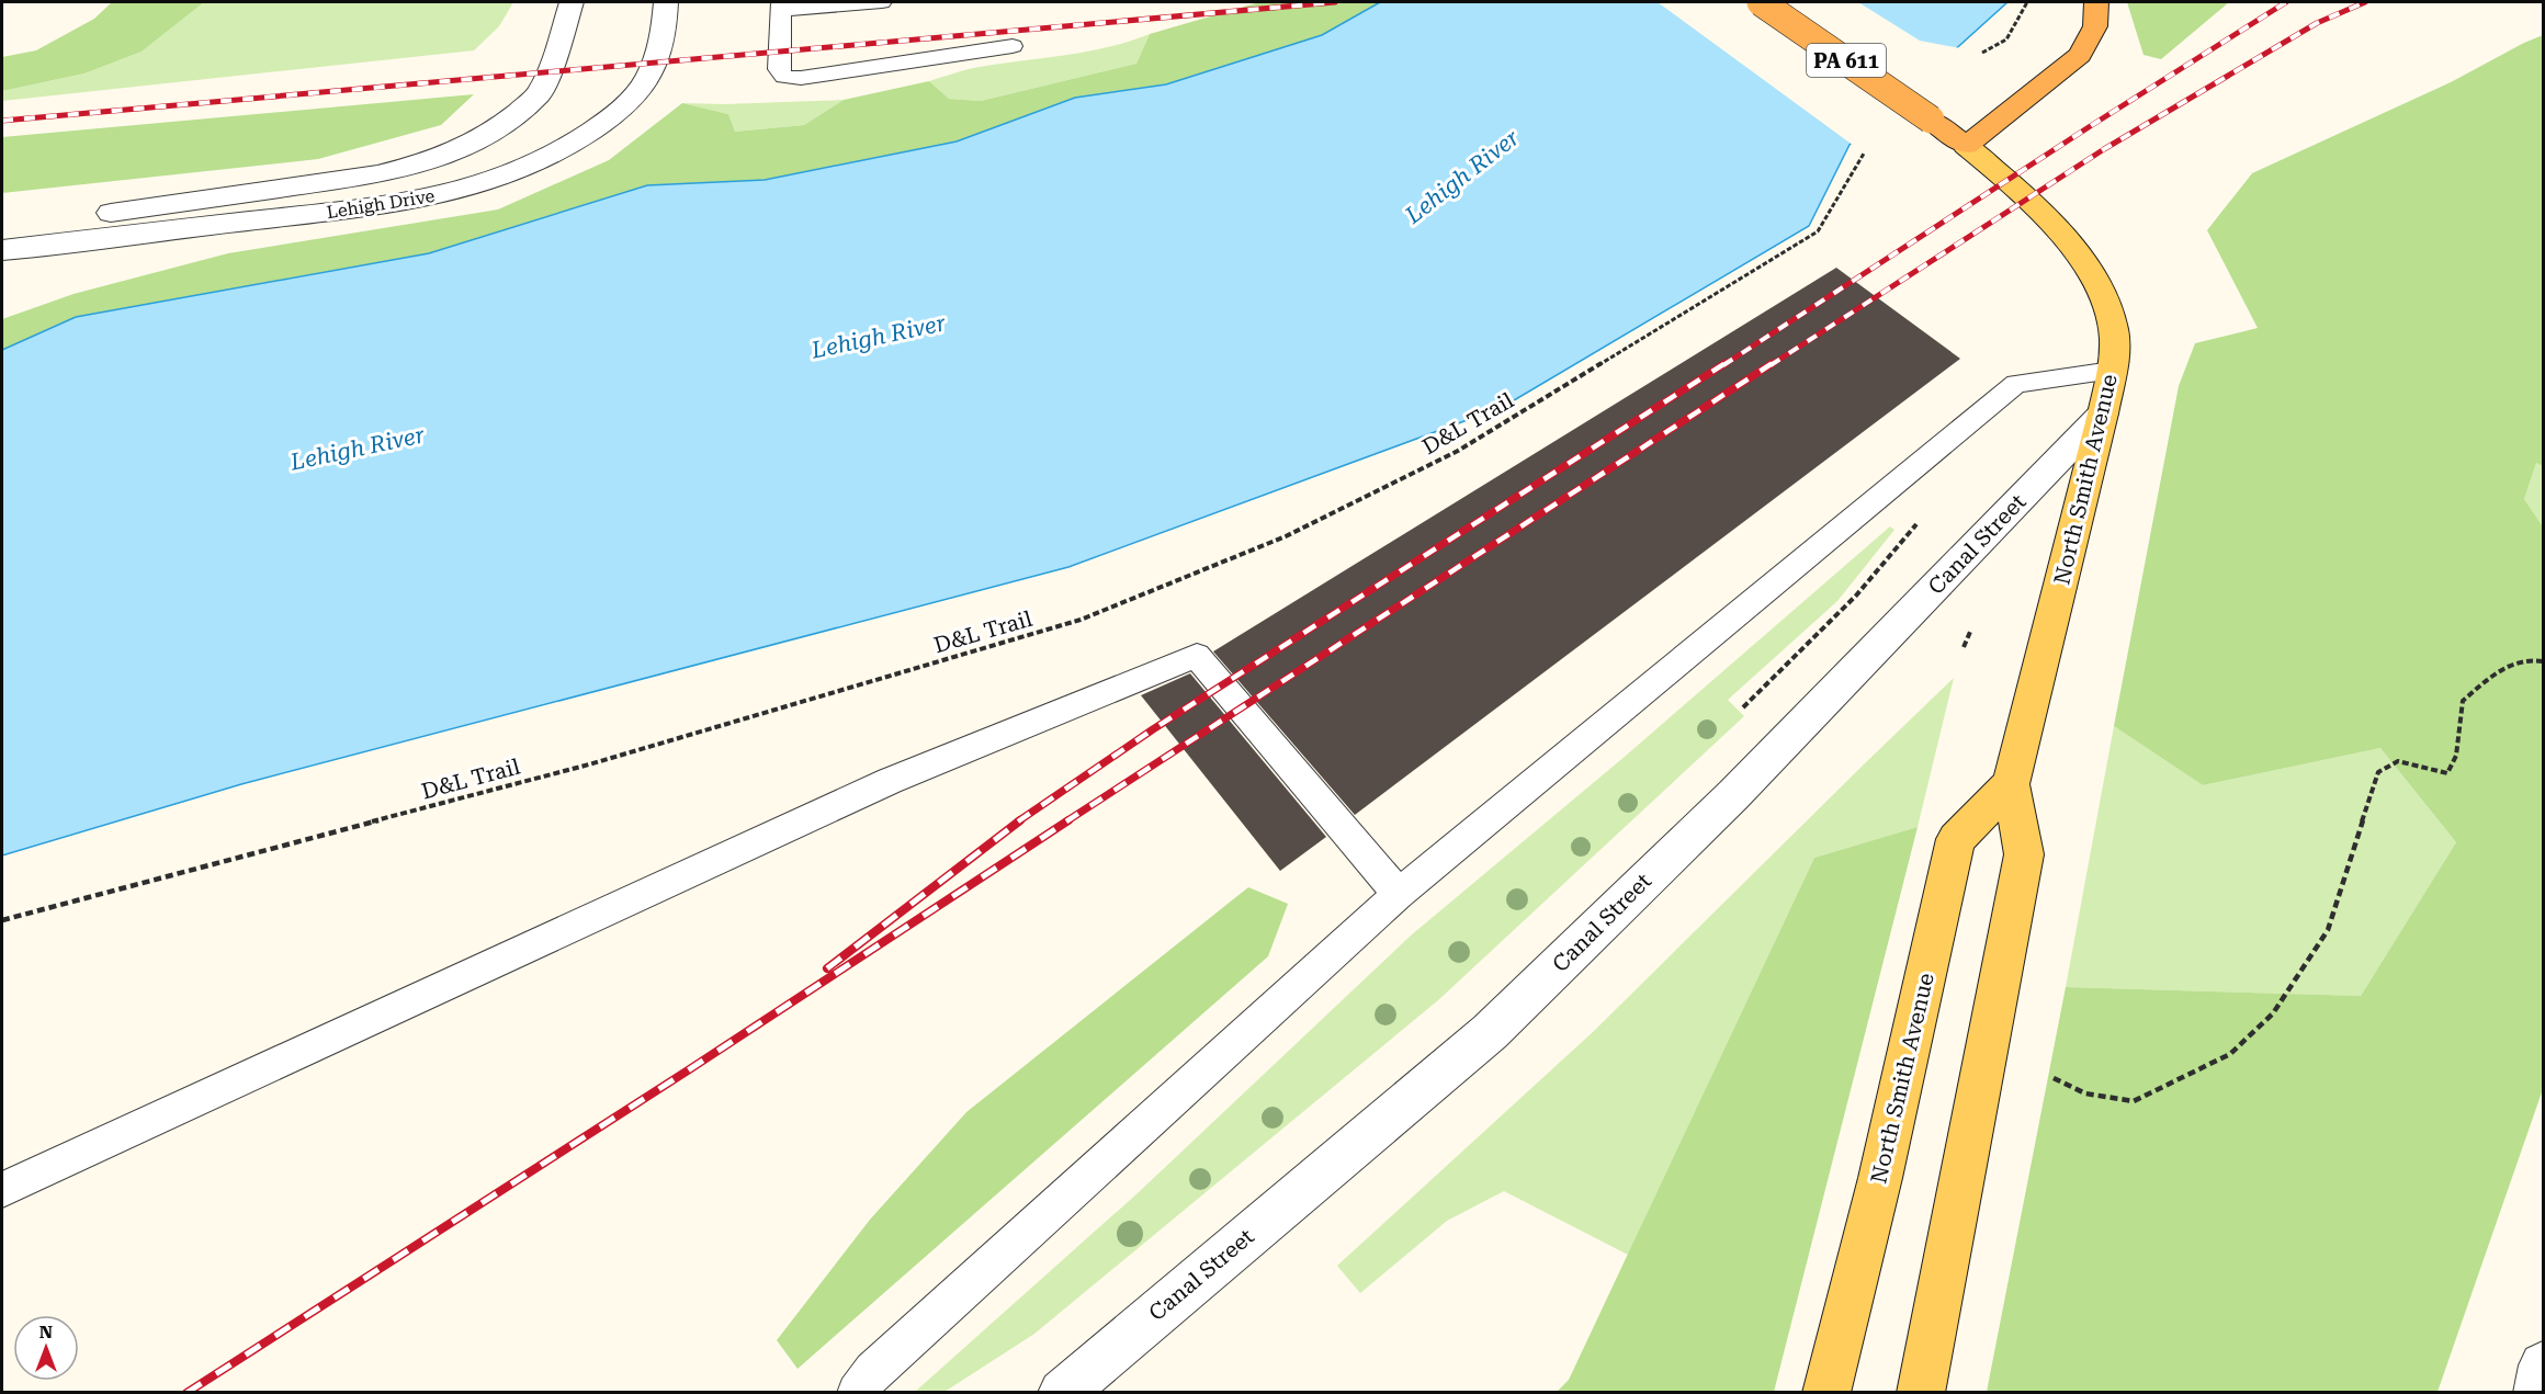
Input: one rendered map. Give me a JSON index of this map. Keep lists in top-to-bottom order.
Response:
{
  "streets": {
    "highway": ["PA 611"],
    "main road": ["North Smith Avenue"],
    "street": ["Lehigh Drive", "Canal Street"],
    "path": ["D&L Trail"]
  },
  "crossings": [
    ["PA 611", "North Smith Avenue"],
    ["North Smith Avenue", "Canal Street"]
  ],
  "water": ["Lehigh River"],
  "north": "top"
}
